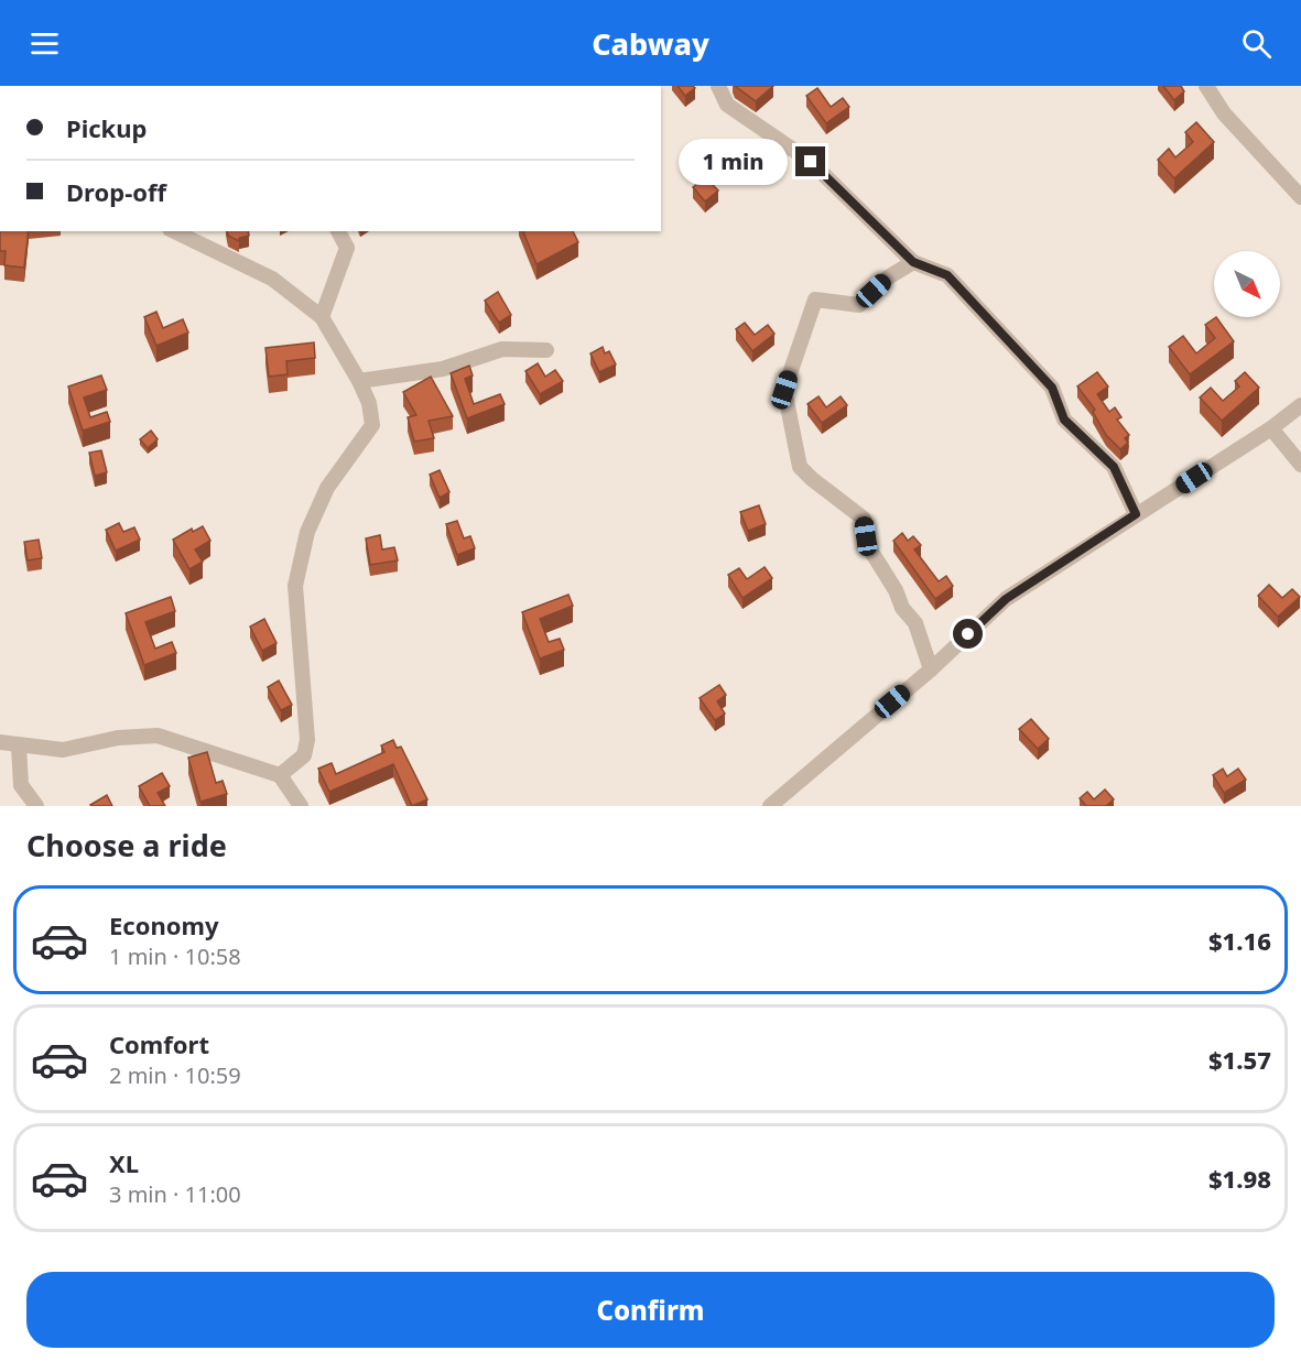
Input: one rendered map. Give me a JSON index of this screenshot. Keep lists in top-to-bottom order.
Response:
{
  "north": "bottom right",
  "page": {
    "header": "Cabway",
    "banner": ["Pickup", "Drop-off"],
    "bubble": "1 min",
    "heading": "Choose a ride",
    "list": [
      {
        "name": "Economy",
        "note": "1 min · 10:58",
        "value": "$1.16"
      },
      {
        "name": "Comfort",
        "note": "2 min · 10:59",
        "value": "$1.57"
      },
      {
        "name": "XL",
        "note": "3 min · 11:00",
        "value": "$1.98"
      }
    ],
    "buttons": "Confirm"
  }
}
